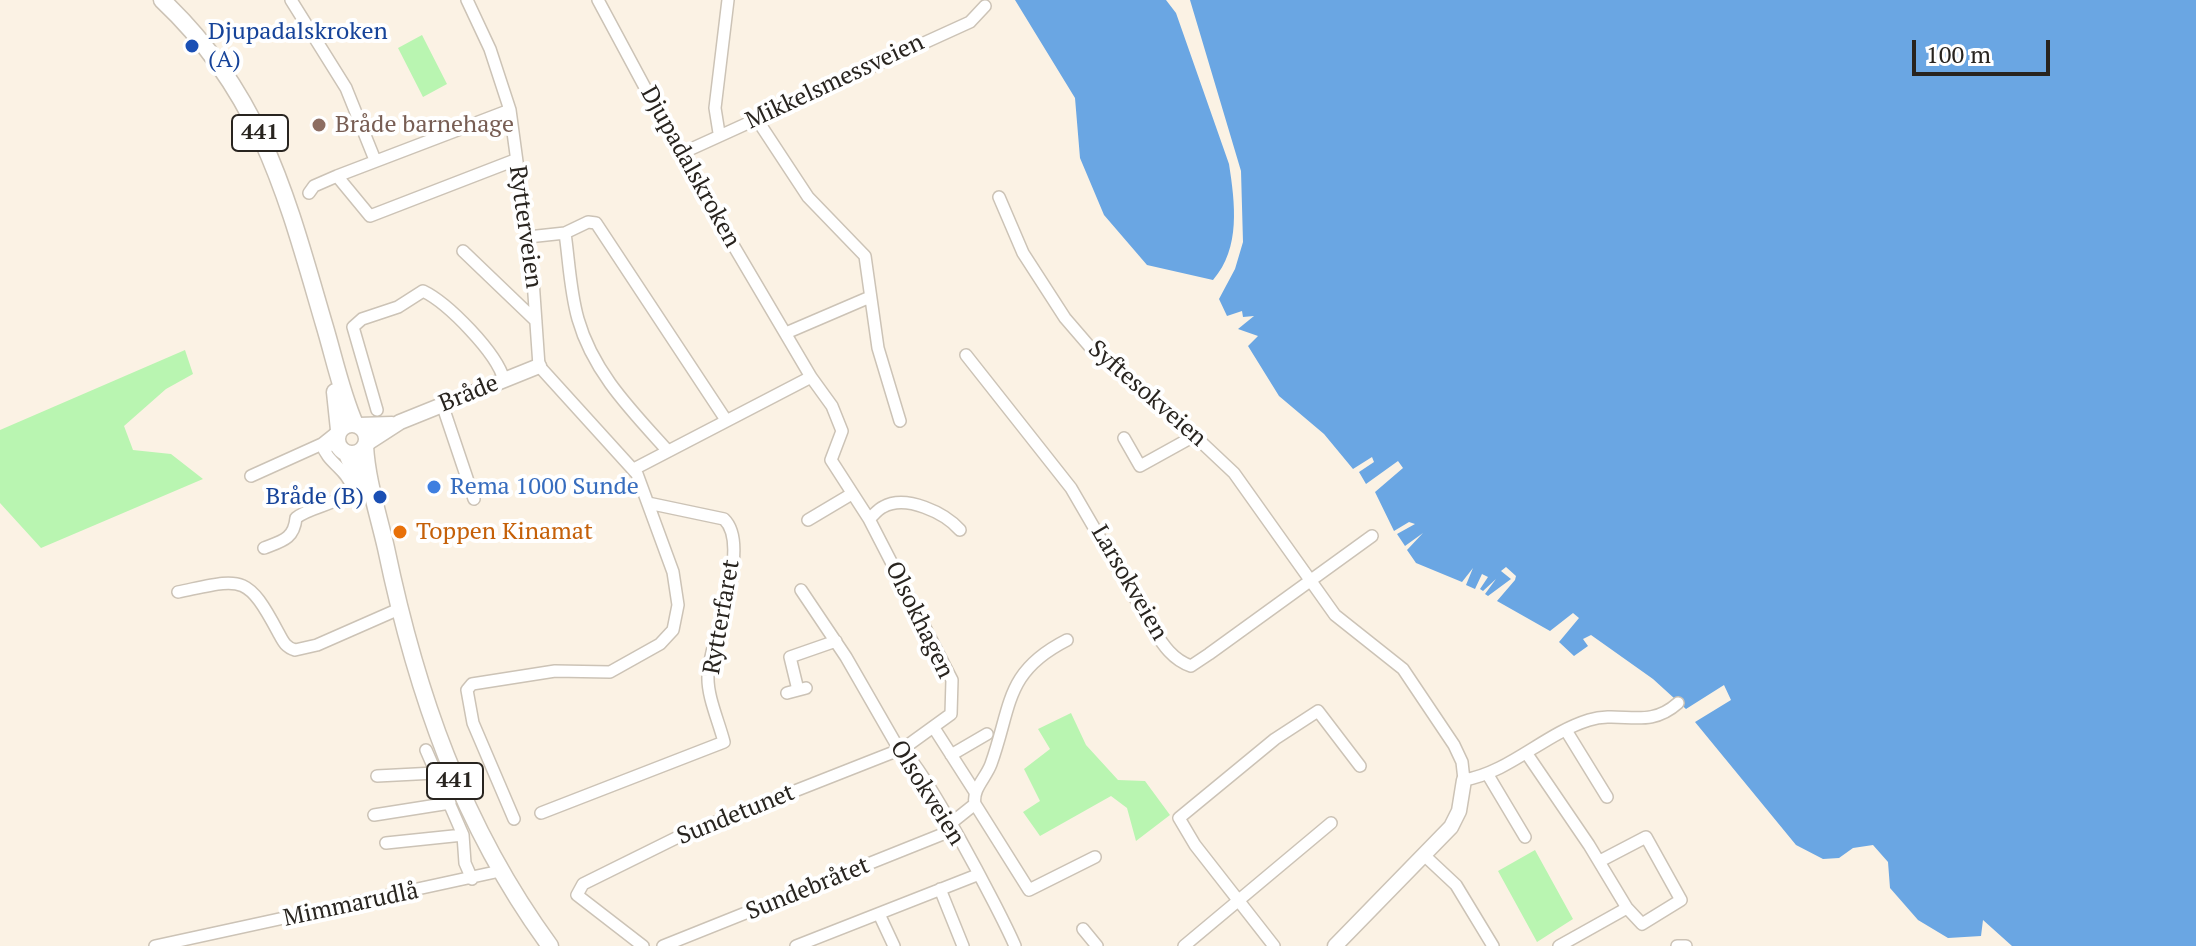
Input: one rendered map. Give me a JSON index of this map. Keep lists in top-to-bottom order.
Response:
{
  "streets": {
    "main road": ["441"],
    "street": [
      "Mikkelsmessveien",
      "Djupadalskroken",
      "Rytterveien",
      "Bråde",
      "Syftesokveien",
      "Larsokveien",
      "Rytterfaret",
      "Olsokhagen",
      "Olsokveien",
      "Sundetunet",
      "Sundebråtet",
      "Mimmarudlå"
    ]
  },
  "crossings": [
    ["Mikkelsmessveien", "Djupadalskroken"],
    ["441", "Bråde"],
    ["441", "Mimmarudlå"],
    ["Djupadalskroken", "Olsokhagen"],
    ["Rytterveien", "Bråde"],
    ["Syftesokveien", "Larsokveien"],
    ["Olsokhagen", "Olsokveien"],
    ["Olsokhagen", "Sundetunet"],
    ["Olsokveien", "Sundetunet"],
    ["Olsokveien", "Sundebråtet"]
  ],
  "places": [
    "Djupadalskroken (A)",
    "Bråde barnehage",
    "Rema 1000 Sunde",
    "Bråde (B)",
    "Toppen Kinamat"
  ],
  "scale_bar": "100 m"
}
